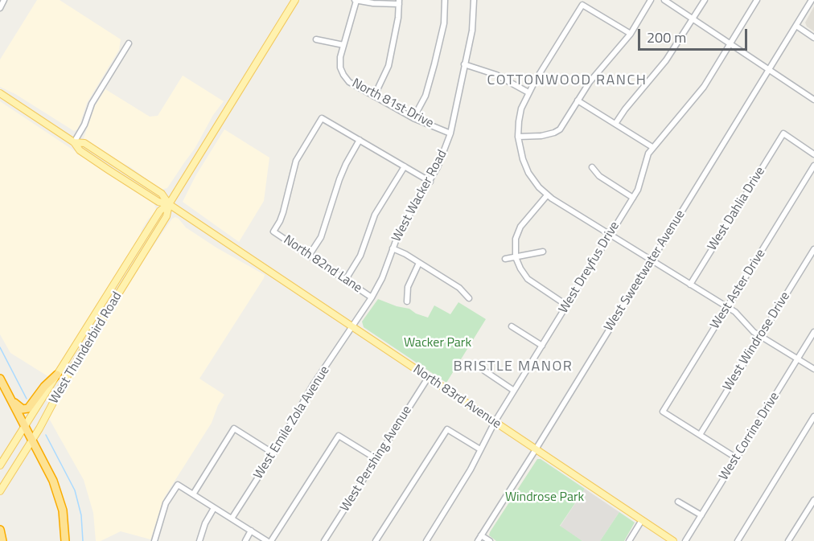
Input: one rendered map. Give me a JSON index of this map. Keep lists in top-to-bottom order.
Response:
{
  "streets": {
    "main road": ["West Thunderbird Road", "North 83rd Avenue"],
    "street": [
      "North 81st Drive",
      "West Wacker Road",
      "West Dahlia Drive",
      "North 82nd Lane",
      "West Dreyfus Drive",
      "West Sweetwater Avenue",
      "West Aster Drive",
      "West Windrose Drive",
      "West Emile Zola Avenue",
      "West Corrine Drive",
      "West Pershing Avenue"
    ]
  },
  "crossings": [
    ["North 81st Drive", "West Wacker Road"],
    ["West Wacker Road", "North 82nd Lane"],
    ["West Wacker Road", "North 83rd Avenue"],
    ["West Wacker Road", "West Emile Zola Avenue"],
    ["West Dreyfus Drive", "North 83rd Avenue"],
    ["West Sweetwater Avenue", "North 83rd Avenue"],
    ["West Aster Drive", "West Windrose Drive"],
    ["West Thunderbird Road", "North 83rd Avenue"],
    ["North 83rd Avenue", "West Emile Zola Avenue"],
    ["North 83rd Avenue", "West Pershing Avenue"]
  ],
  "districts": ["COTTONWOOD RANCH", "BRISTLE MANOR"],
  "parks": ["Wacker Park", "Windrose Park"],
  "scale_bar": "200 m"
}
